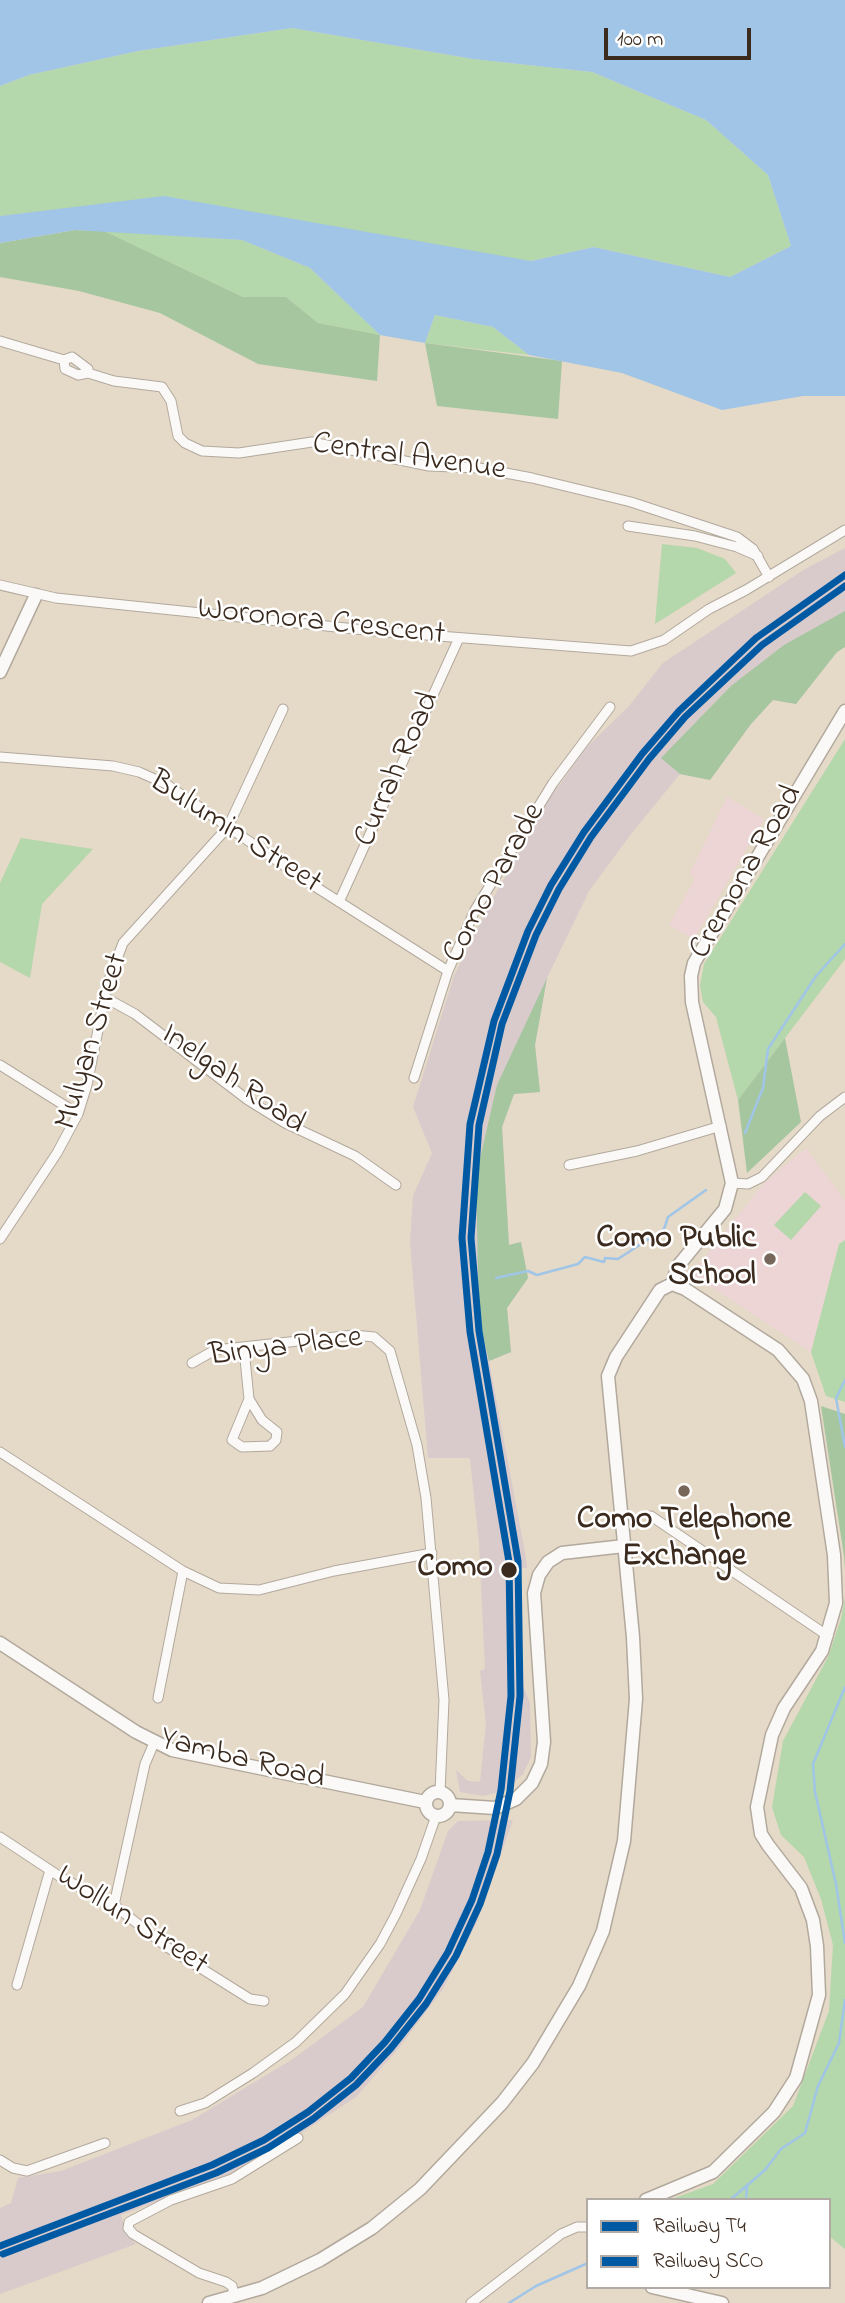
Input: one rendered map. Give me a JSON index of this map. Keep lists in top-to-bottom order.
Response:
{
  "streets": {
    "street": [
      "Central Avenue",
      "Woronora Crescent",
      "Currah Road",
      "Bulumin Street",
      "Cremona Road",
      "Como Parade",
      "Mulyan Street",
      "Inelgah Road",
      "Binya Place",
      "Yamba Road",
      "Wollun Street"
    ]
  },
  "crossings": [
    ["Central Avenue", "Woronora Crescent"],
    ["Woronora Crescent", "Currah Road"],
    ["Currah Road", "Bulumin Street"],
    ["Bulumin Street", "Como Parade"],
    ["Bulumin Street", "Mulyan Street"],
    ["Mulyan Street", "Inelgah Road"]
  ],
  "places": ["Como Public School", "Como Telephone Exchange", "Como"],
  "lines": ["rail line T4", "rail line SCO"],
  "legend": ["Railway T4", "Railway SCO"],
  "scale_bar": "100 m"
}
